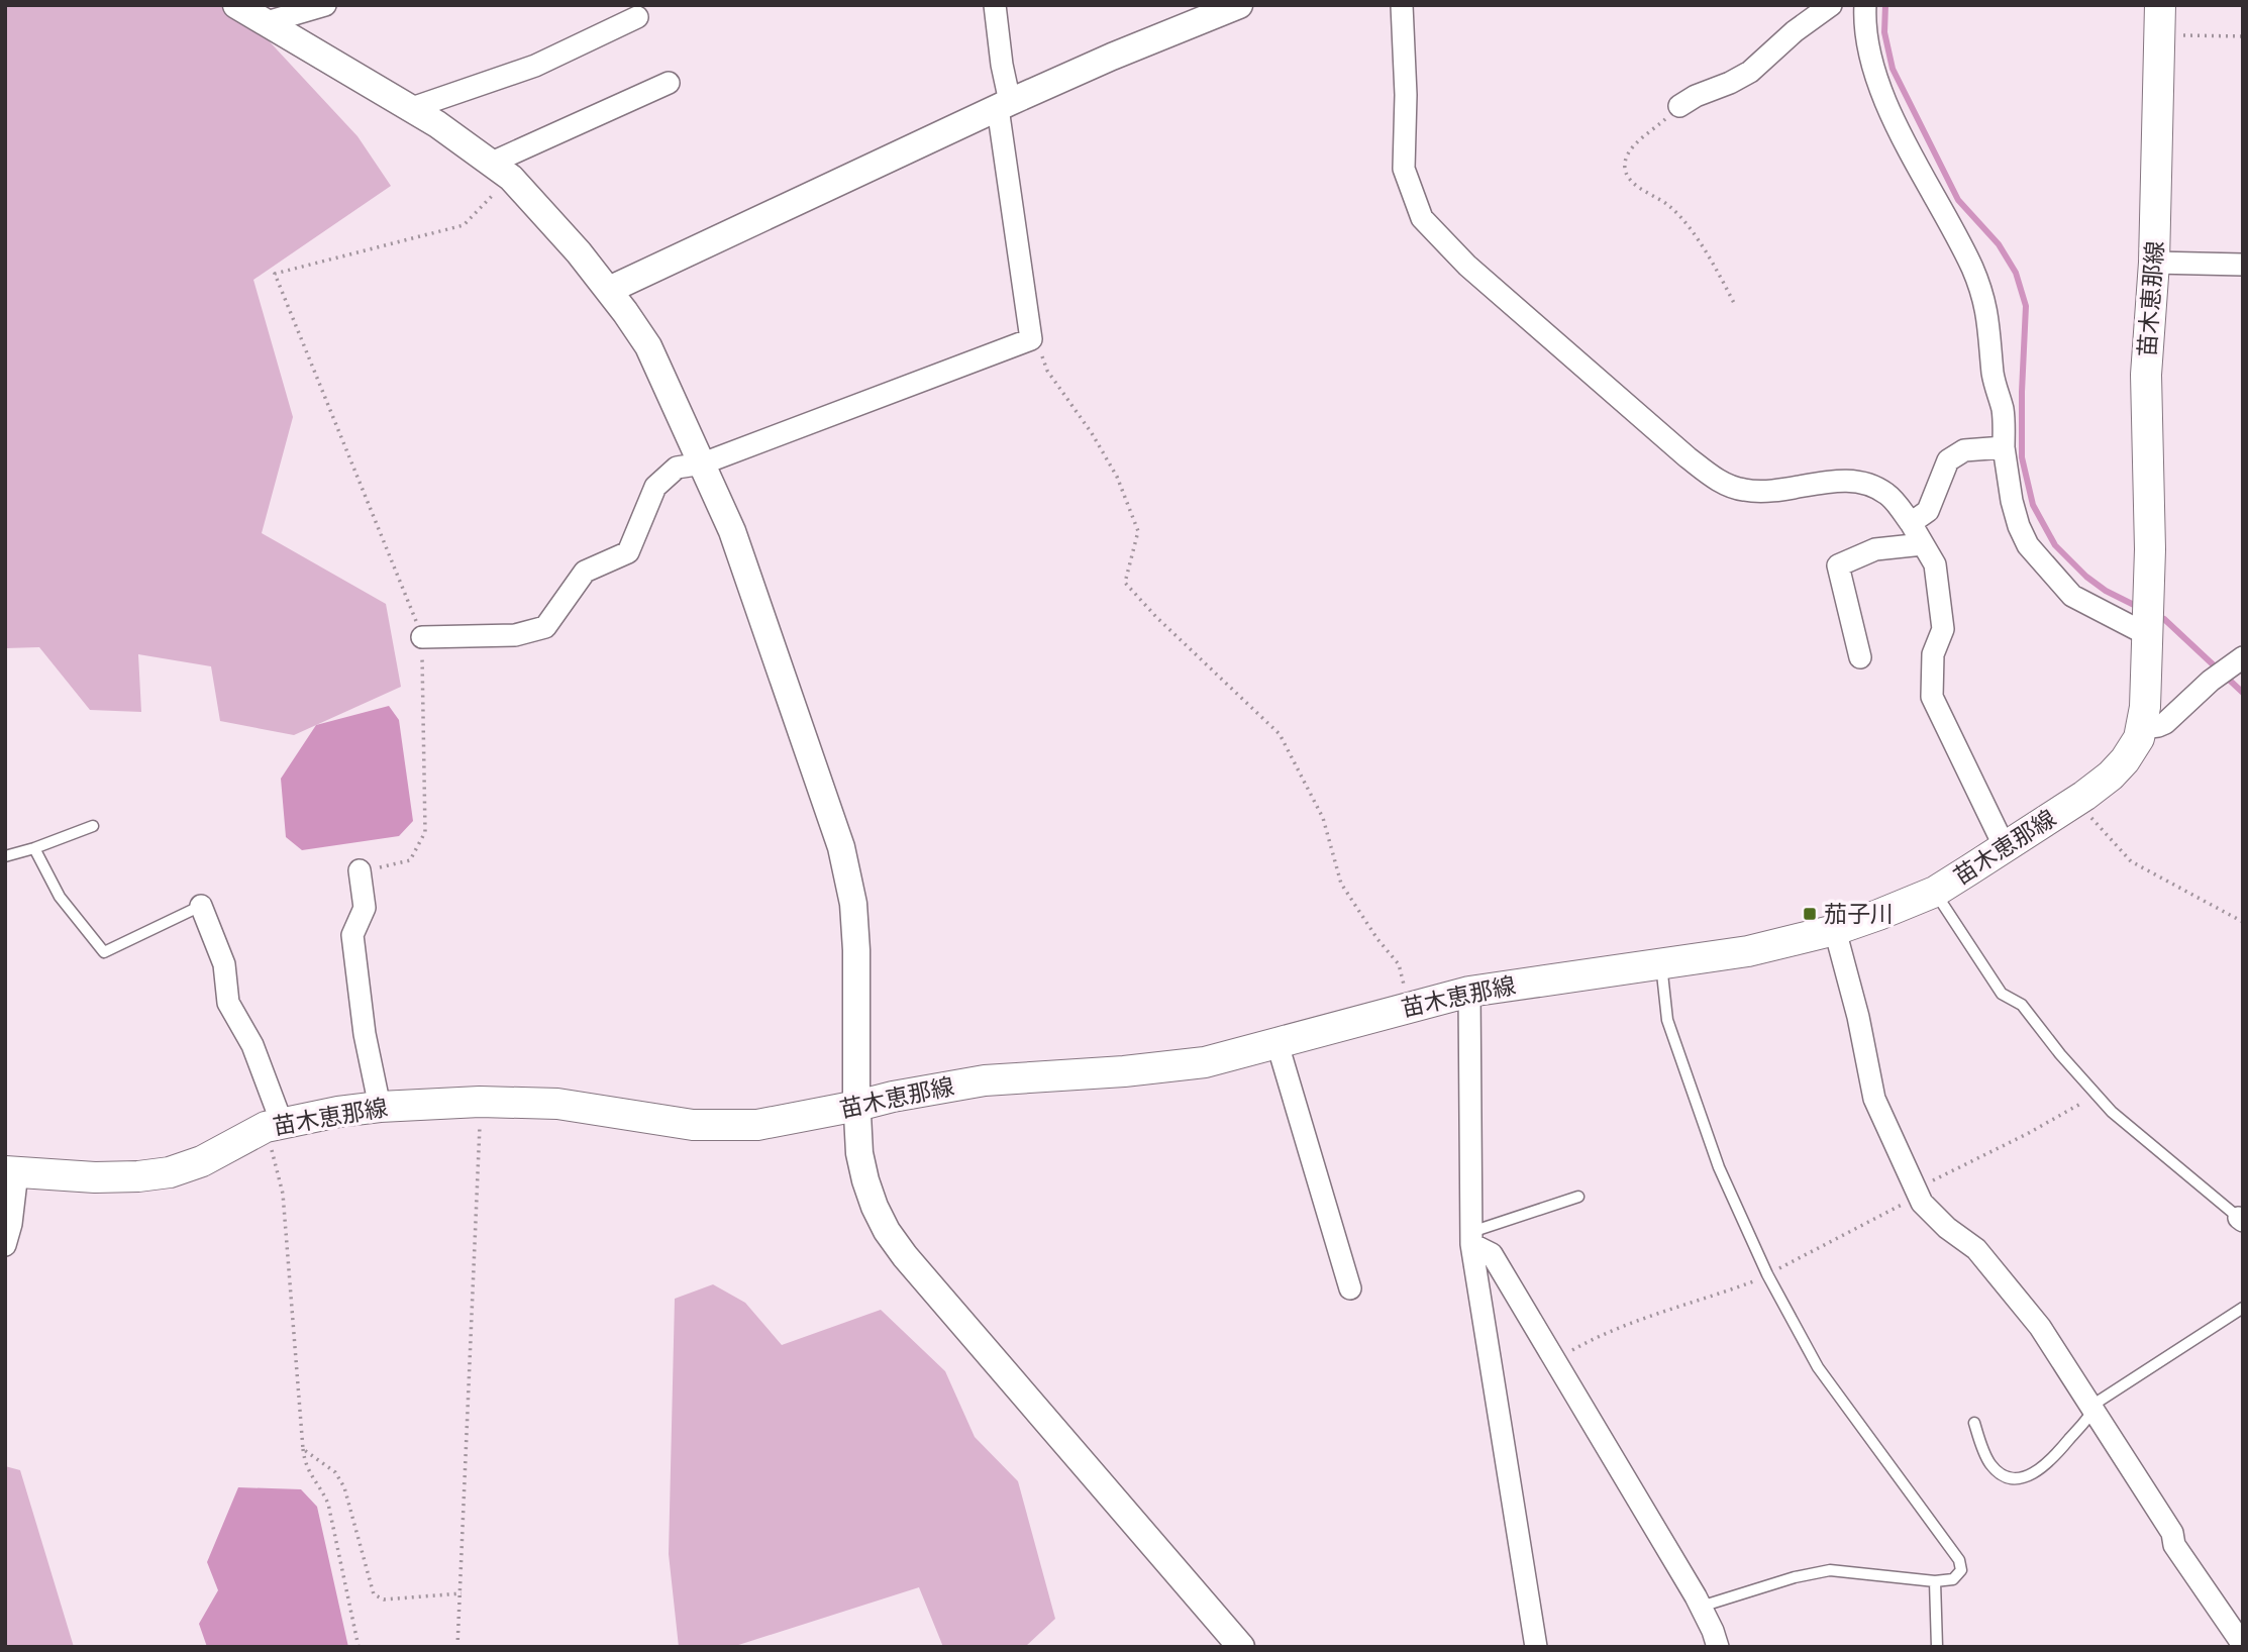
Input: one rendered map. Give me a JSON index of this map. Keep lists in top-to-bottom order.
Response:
{
  "streets": {
    "main road": ["苗木恵那線"]
  },
  "places": {
    "transit": ["茄子川"]
  }
}
